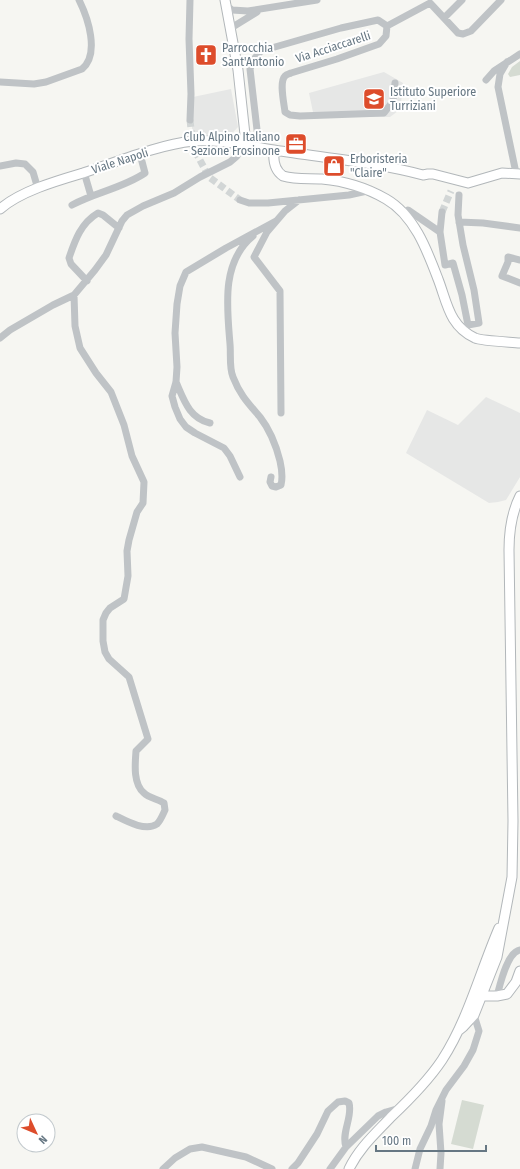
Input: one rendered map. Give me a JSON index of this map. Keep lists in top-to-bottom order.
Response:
{
  "streets": {
    "main road": ["Viale Napoli"],
    "street": ["Via Acciaccarelli"]
  },
  "crossings": [
    ["Via Acciaccarelli", "Viale Napoli"]
  ],
  "places": {
    "church": ["Parrocchia Sant'Antonio"],
    "school or university": ["Istituto Superiore Turriziani"],
    "office": ["Club Alpino Italiano - Sezione Frosinone"],
    "shop": ["Erboristeria \"Claire\""]
  },
  "scale_bar": "100 m",
  "north": "bottom right"
}
